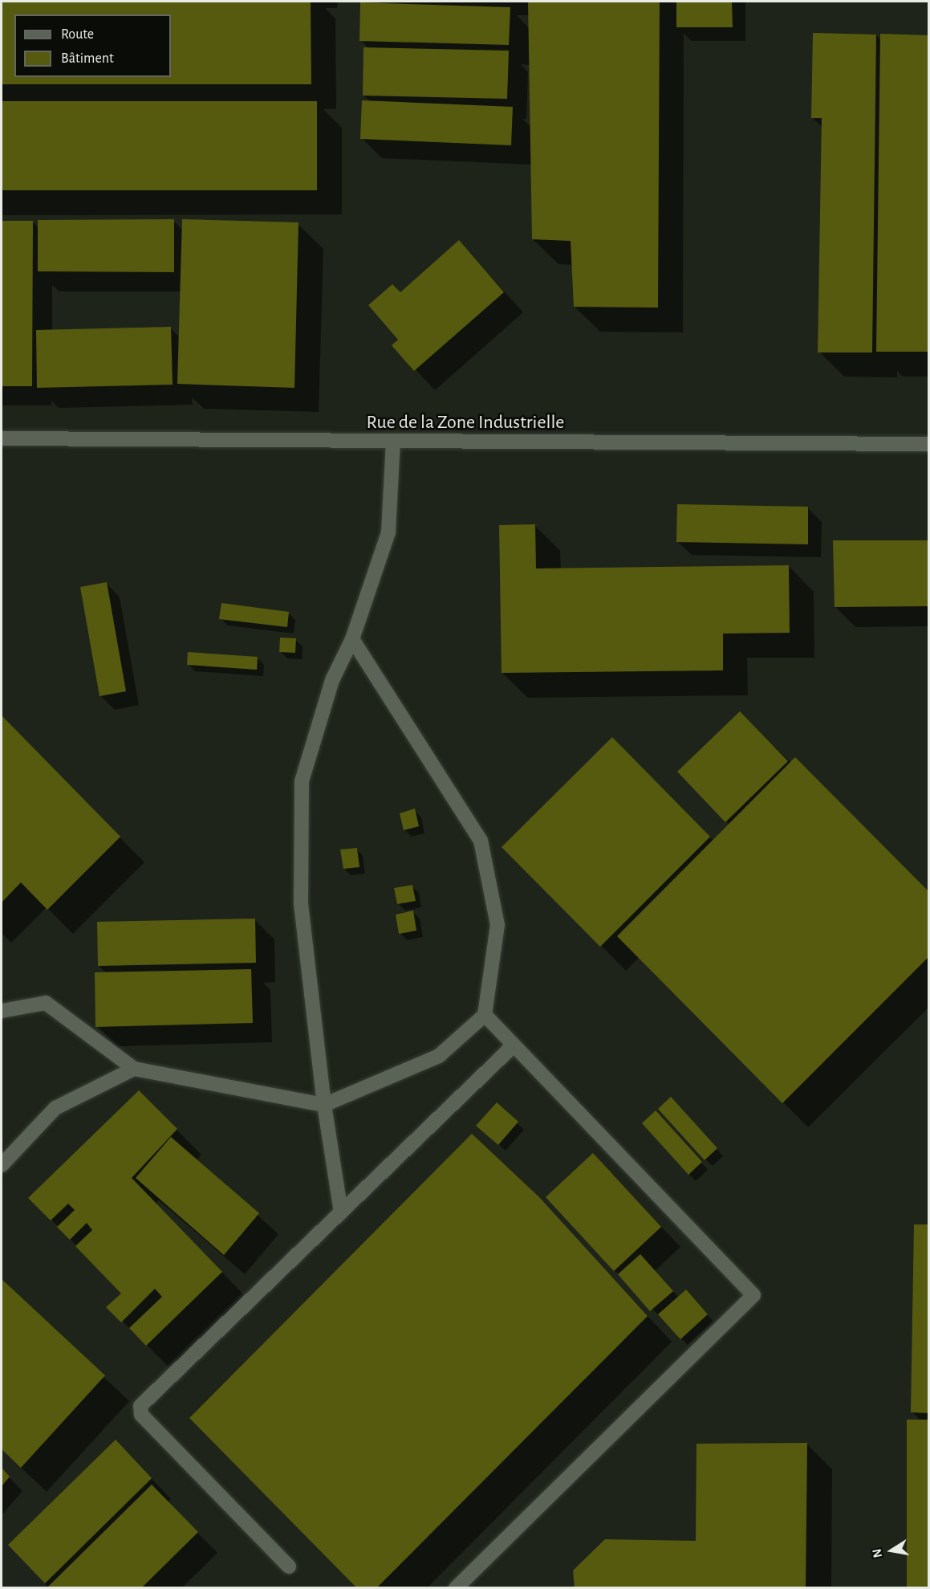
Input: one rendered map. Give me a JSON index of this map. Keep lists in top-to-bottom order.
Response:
{
  "streets": {
    "street": ["Rue de la Zone Industrielle"]
  },
  "legend": ["Route", "Bâtiment"],
  "north": "left"
}
